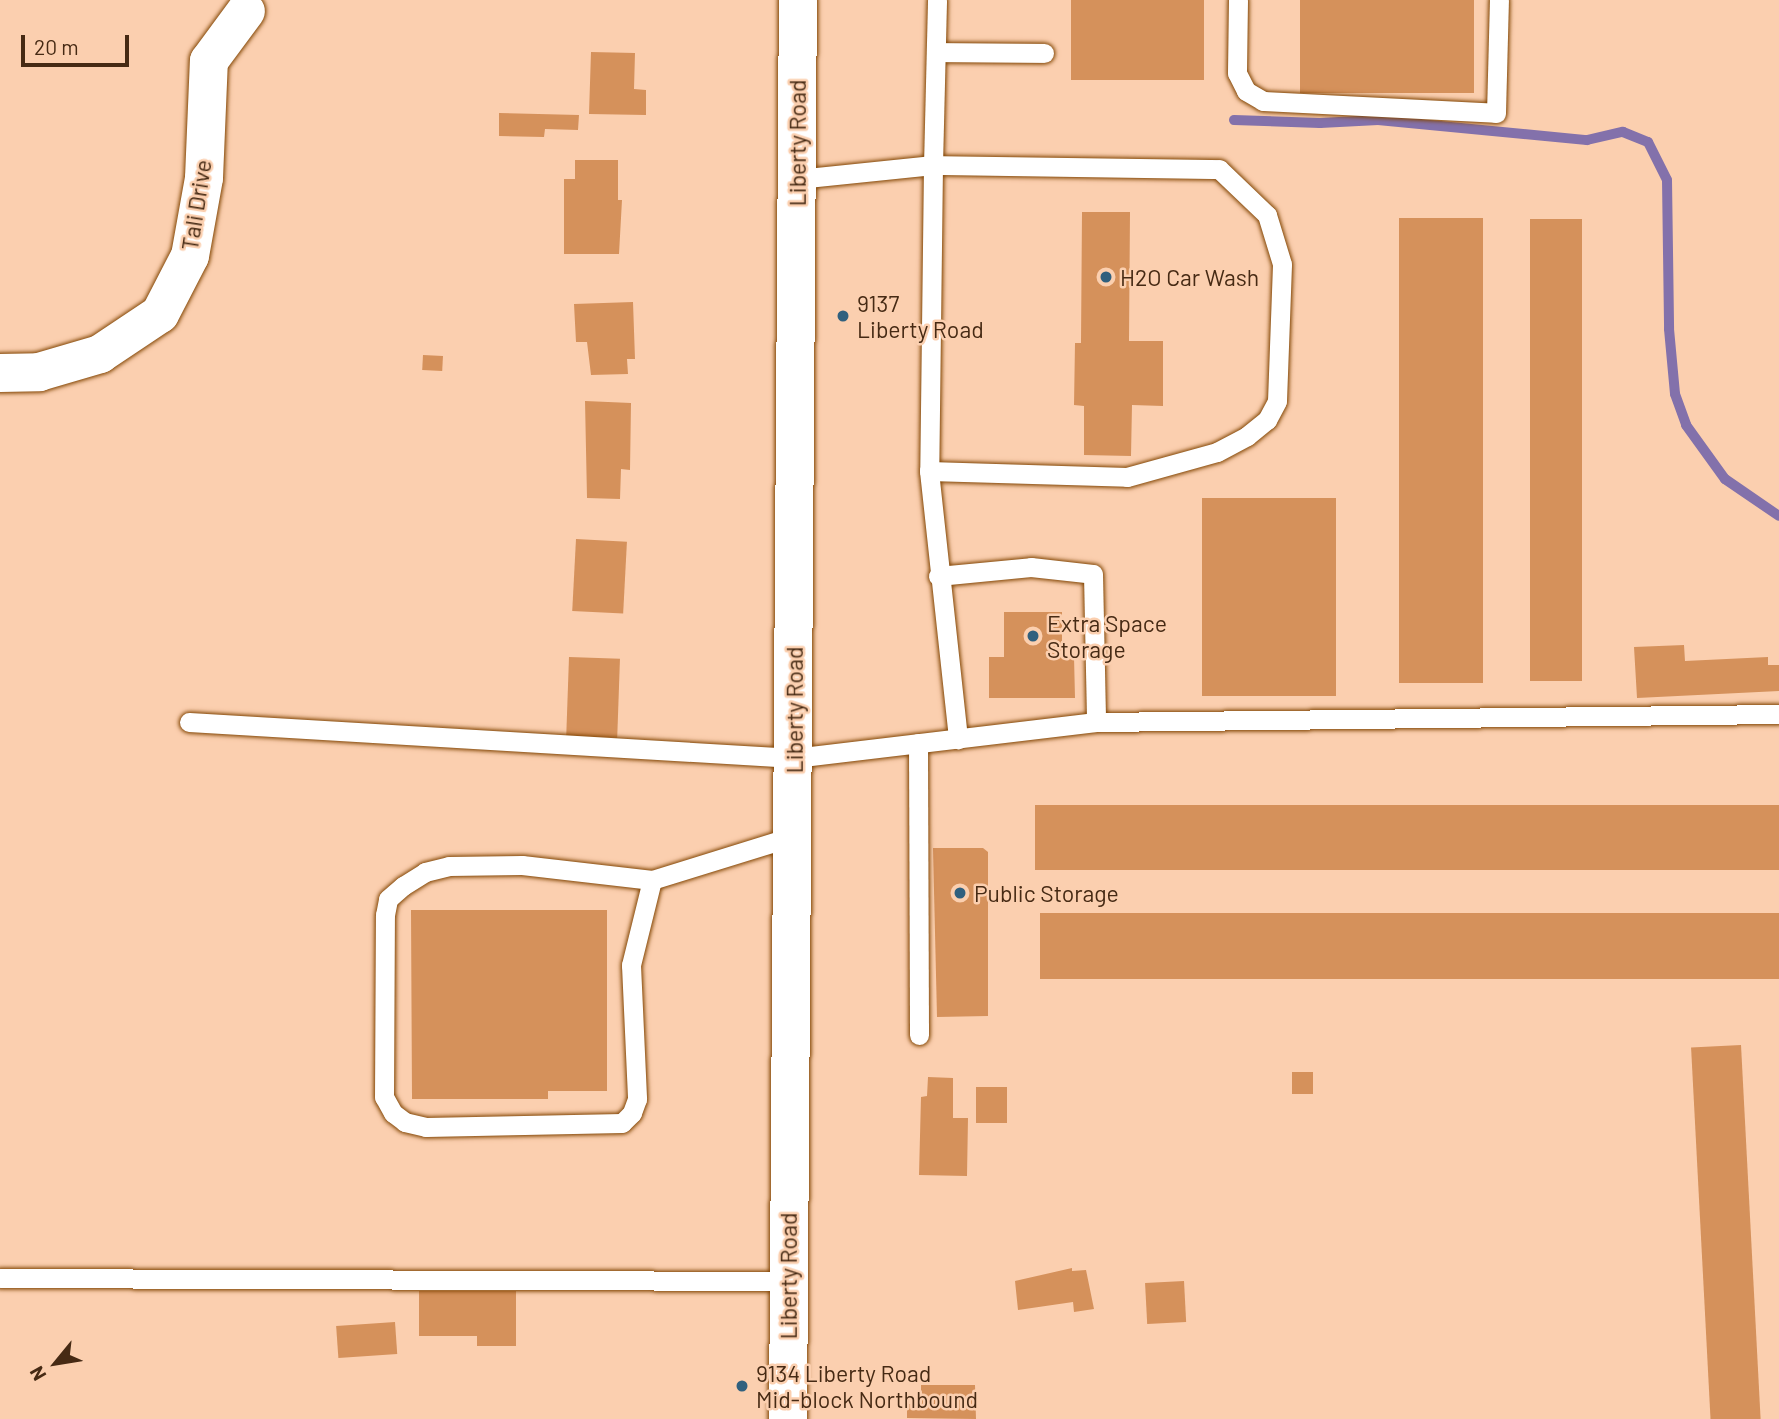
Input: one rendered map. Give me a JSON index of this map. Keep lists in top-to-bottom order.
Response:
{
  "streets": {
    "main road": ["Liberty Road", "Tali Drive"]
  },
  "places": [
    "H2O Car Wash",
    "9137 Liberty Road",
    "Extra Space Storage",
    "Public Storage",
    "9134 Liberty Road Mid-block Northbound"
  ],
  "scale_bar": "20 m",
  "north": "bottom left"
}
